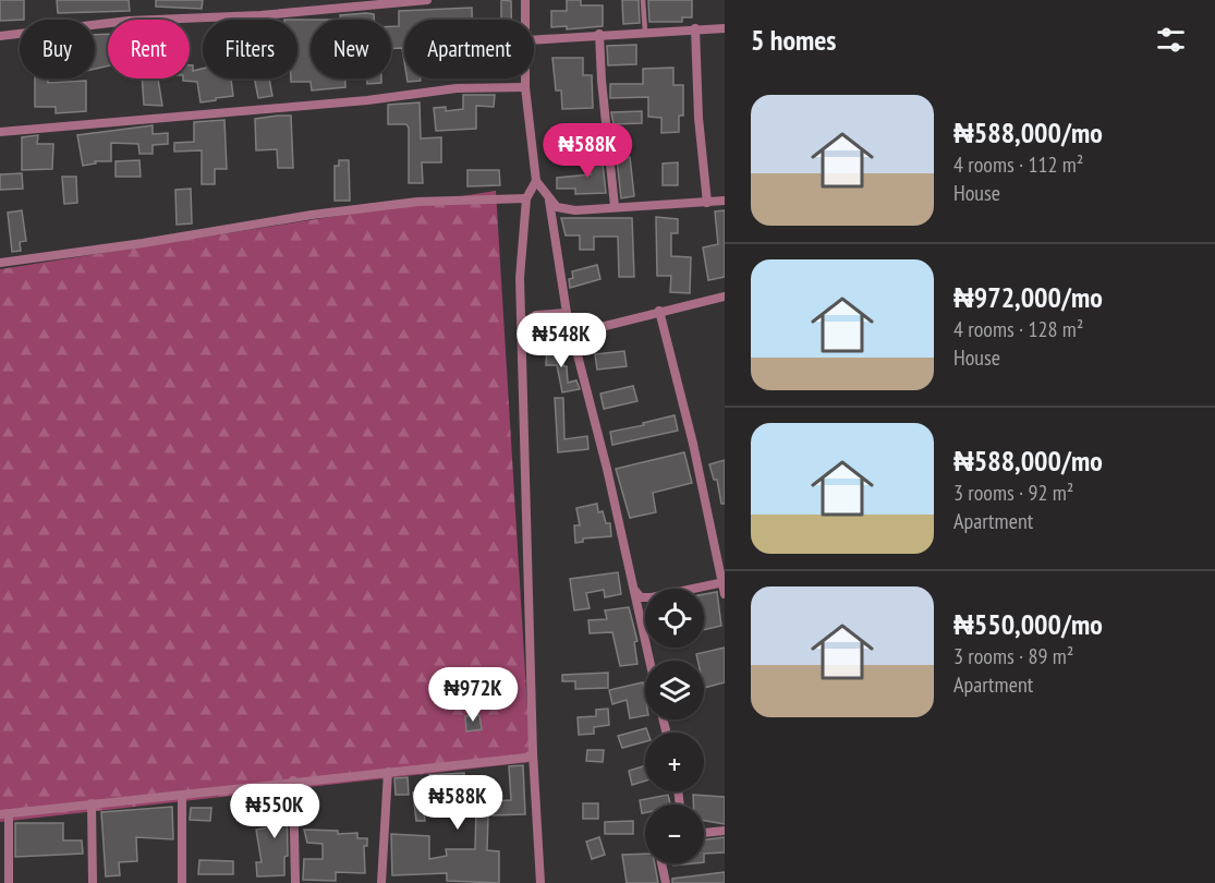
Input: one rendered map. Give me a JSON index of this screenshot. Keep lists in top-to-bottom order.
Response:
{
  "page": {
    "heading": "5 homes",
    "chip": [
      "Buy",
      "Rent",
      "Filters",
      "New",
      "Apartment"
    ],
    "list": [
      {
        "name": "₦588,000/mo",
        "note": "4 rooms · 112 m² · House"
      },
      {
        "name": "₦972,000/mo",
        "note": "4 rooms · 128 m² · House"
      },
      {
        "name": "₦588,000/mo",
        "note": "3 rooms · 92 m² · Apartment"
      },
      {
        "name": "₦550,000/mo",
        "note": "3 rooms · 89 m² · Apartment"
      }
    ],
    "price": [
      "₦588K",
      "₦548K",
      "₦972K",
      "₦588K",
      "₦550K"
    ],
    "map_buttons": ["+", "−"]
  }
}
